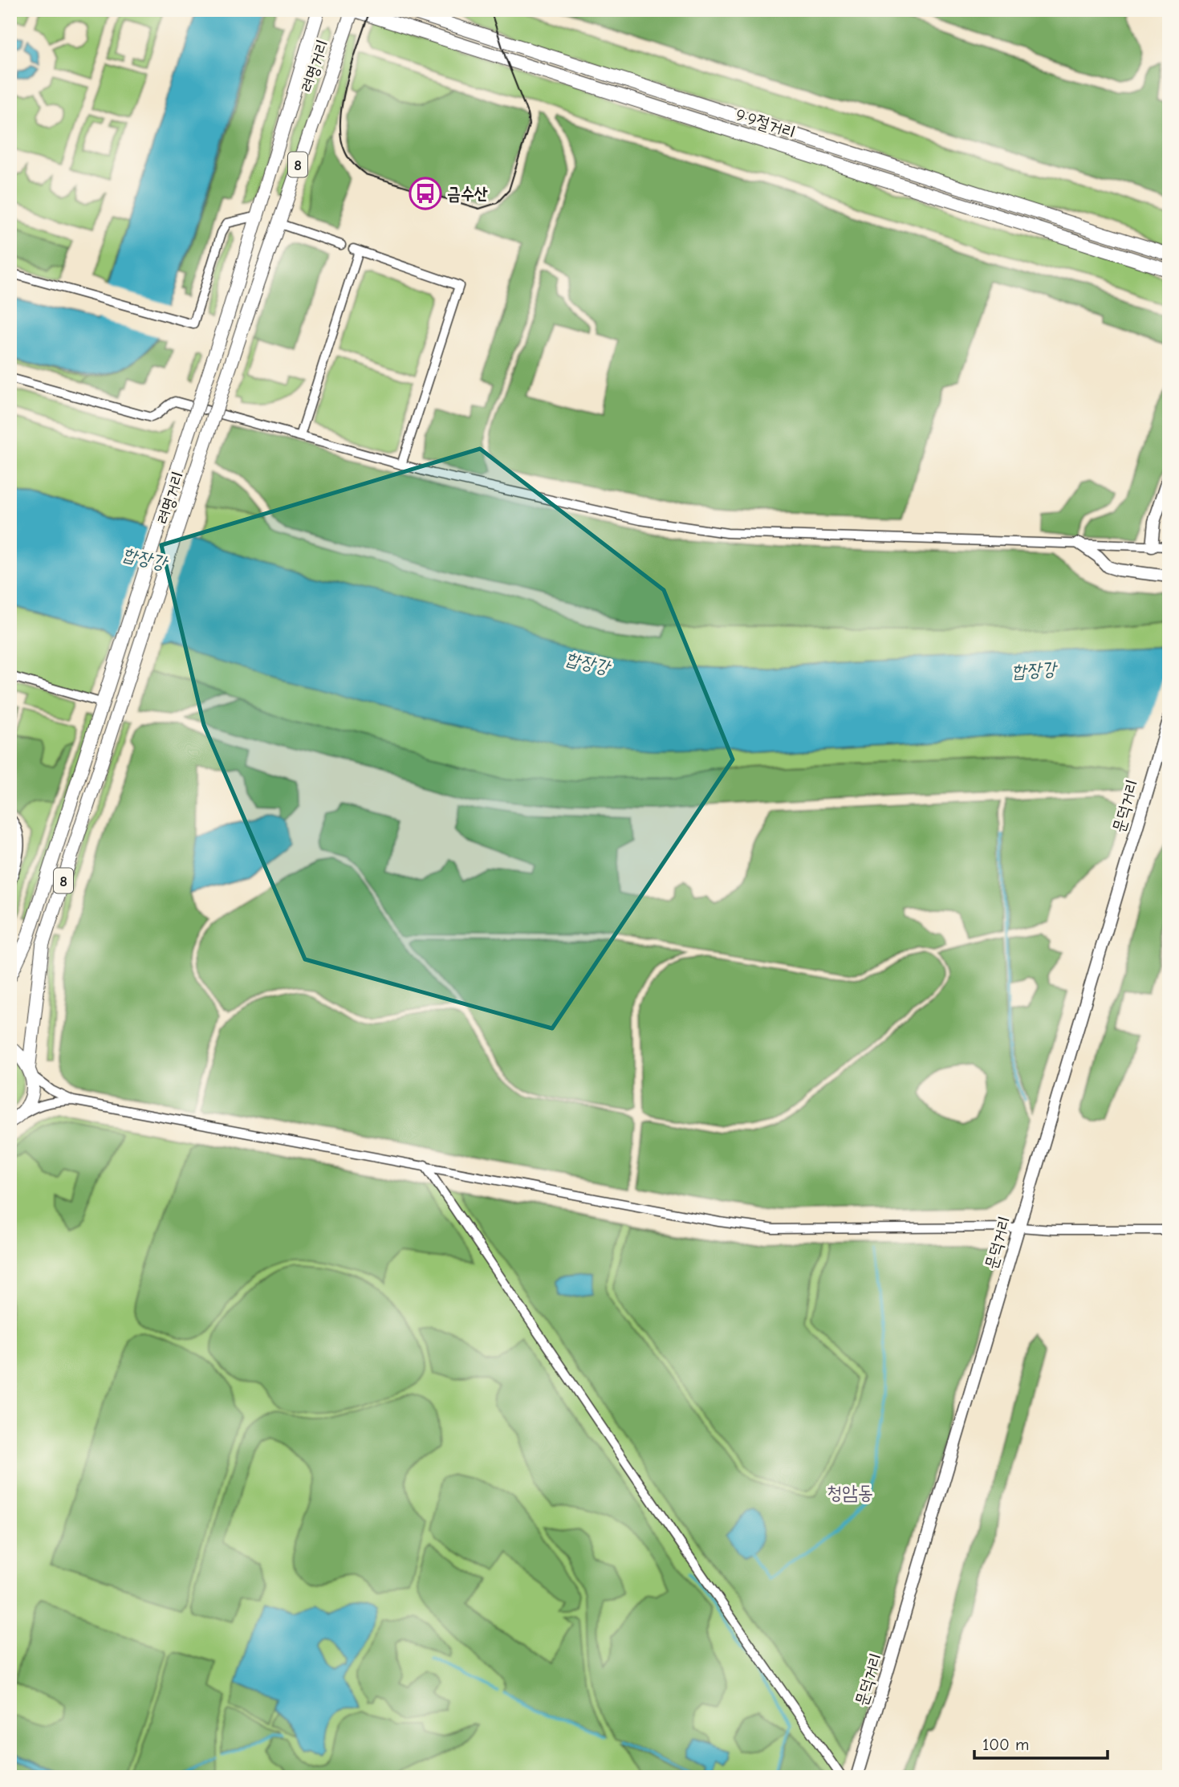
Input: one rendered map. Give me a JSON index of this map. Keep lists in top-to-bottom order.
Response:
{
  "streets": {
    "highway": ["려명거리", "9·9절거리", "8"],
    "main road": ["문덕거리"]
  },
  "crossings": [
    ["려명거리", "9·9절거리"]
  ],
  "districts": ["청암동"],
  "water": ["합장강"],
  "places": {
    "bus stop": ["금수산"]
  },
  "scale_bar": "100 m"
}
